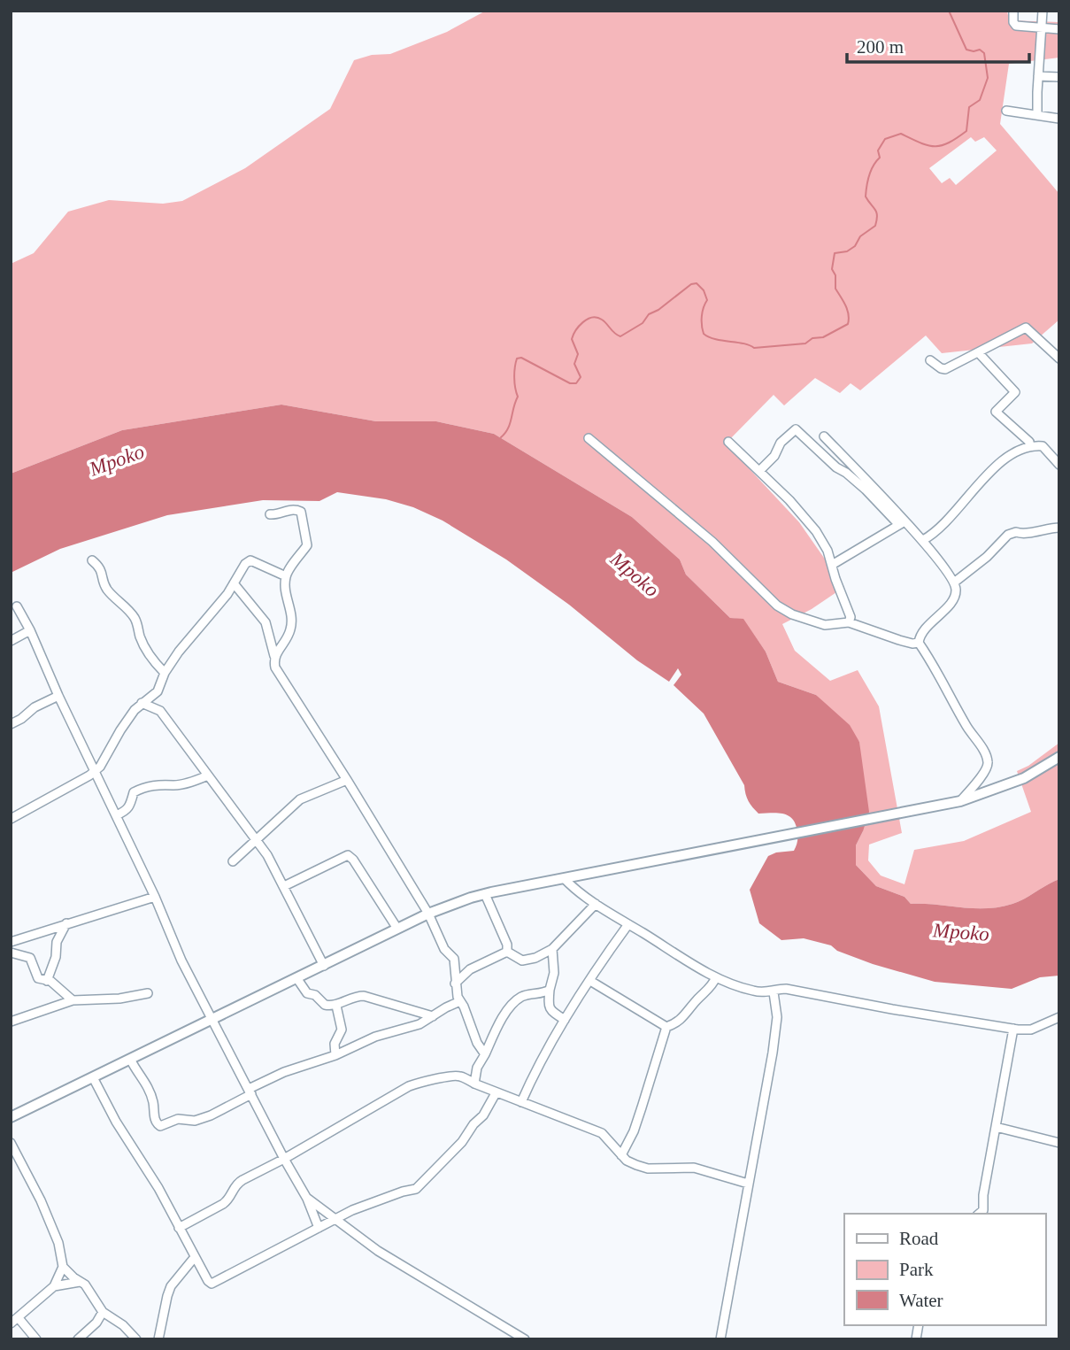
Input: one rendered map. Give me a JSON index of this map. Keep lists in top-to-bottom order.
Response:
{
  "water": ["Mpoko"],
  "legend": ["Road", "Park", "Water"],
  "scale_bar": "200 m"
}
